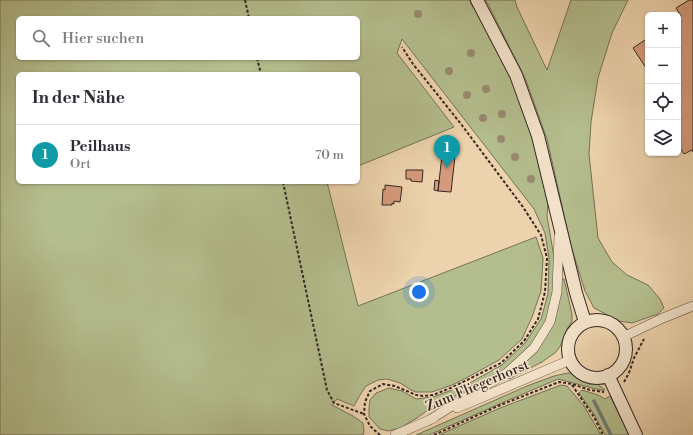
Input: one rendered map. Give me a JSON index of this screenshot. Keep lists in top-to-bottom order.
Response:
{
  "streets": {
    "street": ["Zum Fliegerhorst"]
  },
  "page": {
    "map_buttons": ["+", "−"],
    "search": "Hier suchen",
    "heading": "In der Nähe",
    "list": [
      {
        "mark": "1",
        "name": "Peilhaus",
        "note": "Ort",
        "value": "70 m"
      }
    ],
    "pins": "1"
  }
}
